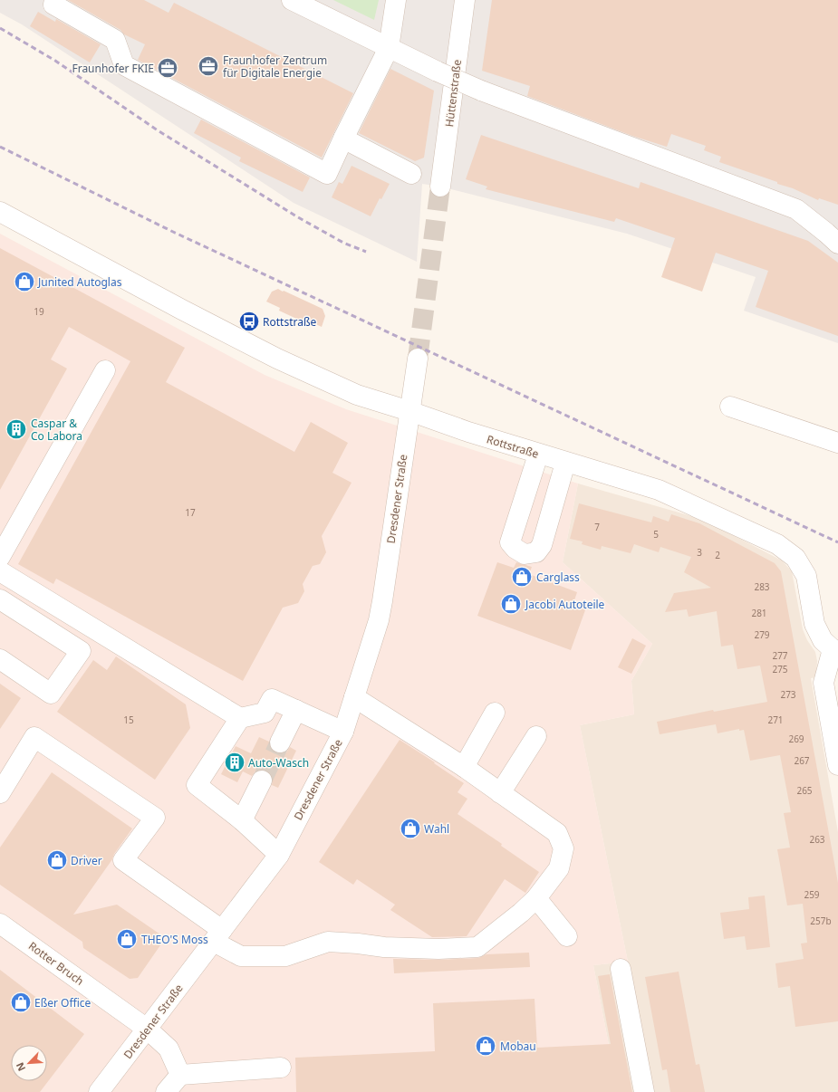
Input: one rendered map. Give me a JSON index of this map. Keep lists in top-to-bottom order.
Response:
{
  "streets": {
    "street": [
      "Hüttenstraße",
      "Rottstraße",
      "Dresdener Straße",
      "Rotter Bruch"
    ]
  },
  "crossings": [
    ["Rottstraße", "Dresdener Straße"],
    ["Dresdener Straße", "Rotter Bruch"]
  ],
  "places": {
    "office": ["Fraunhofer Zentrum für Digitale Energie", "Fraunhofer FKIE"],
    "shop": [
      "Junited Autoglas",
      "Carglass",
      "Jacobi Autoteile",
      "Wahl",
      "Driver",
      "THEO'S Moss",
      "Eßer Office",
      "Mobau"
    ],
    "bus stop": ["Rottstraße"],
    "building": ["Caspar & Co Labora", "Auto-Wasch"]
  },
  "house_numbers": [
    "19",
    "17",
    "7",
    "5",
    "3",
    "2",
    "283",
    "281",
    "279",
    "277",
    "275",
    "273",
    "15",
    "271",
    "269",
    "267",
    "265",
    "263",
    "259",
    "257b"
  ],
  "north": "bottom left"
}
